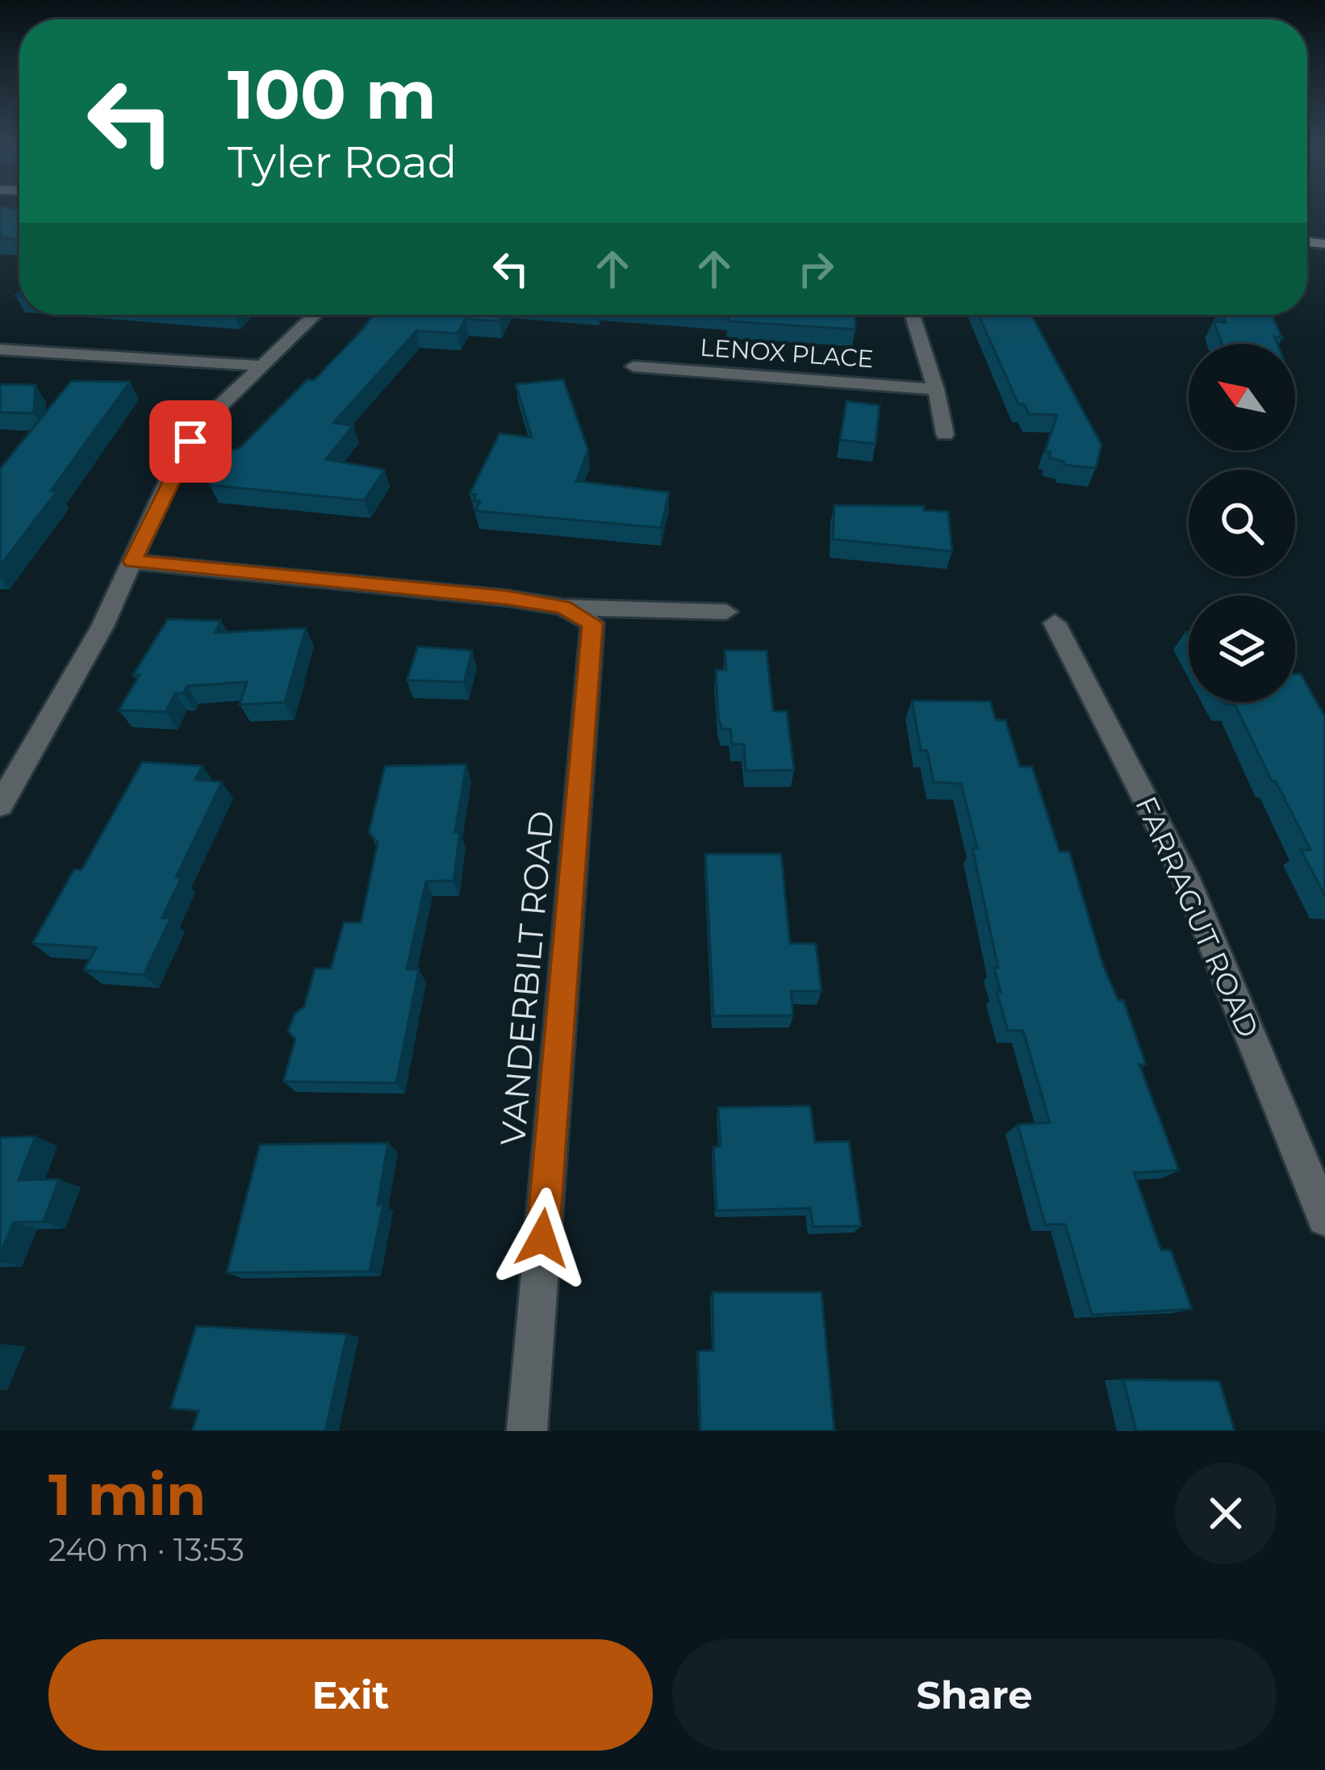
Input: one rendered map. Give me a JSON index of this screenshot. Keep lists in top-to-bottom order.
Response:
{
  "streets": {
    "street": ["LENOX PLACE", "FARRAGUT ROAD", "VANDERBILT ROAD"]
  },
  "north": "top left",
  "page": {
    "turn": ["100 m", "Tyler Road"],
    "heading": ["1 min", "240 m · 13:53"],
    "buttons": ["Exit", "Share"]
  }
}
